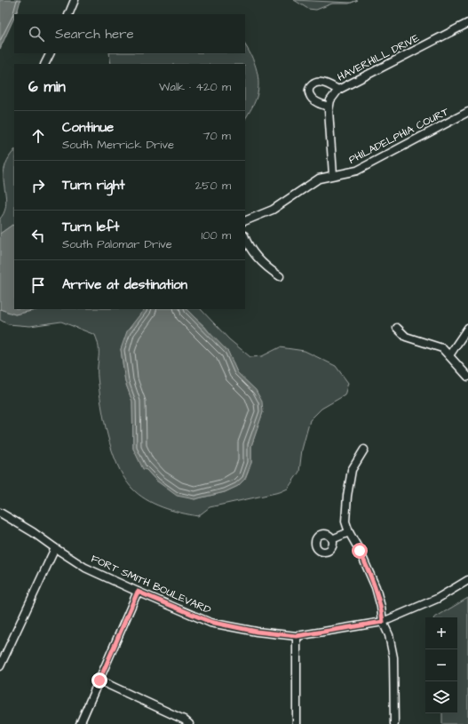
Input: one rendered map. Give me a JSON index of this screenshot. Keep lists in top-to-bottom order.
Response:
{
  "streets": {
    "street": ["HAVERHILL DRIVE", "PHILADELPHIA COURT", "FORT SMITH BOULEVARD"]
  },
  "page": {
    "search": "Search here",
    "heading": ["6 min", "Walk · 420 m"],
    "list": [
      ["Continue", "South Merrick Drive", "70 m"],
      ["Turn right", "250 m"],
      ["Turn left", "South Palomar Drive", "100 m"],
      "Arrive at destination"
    ],
    "map_buttons": ["+", "−"]
  }
}
